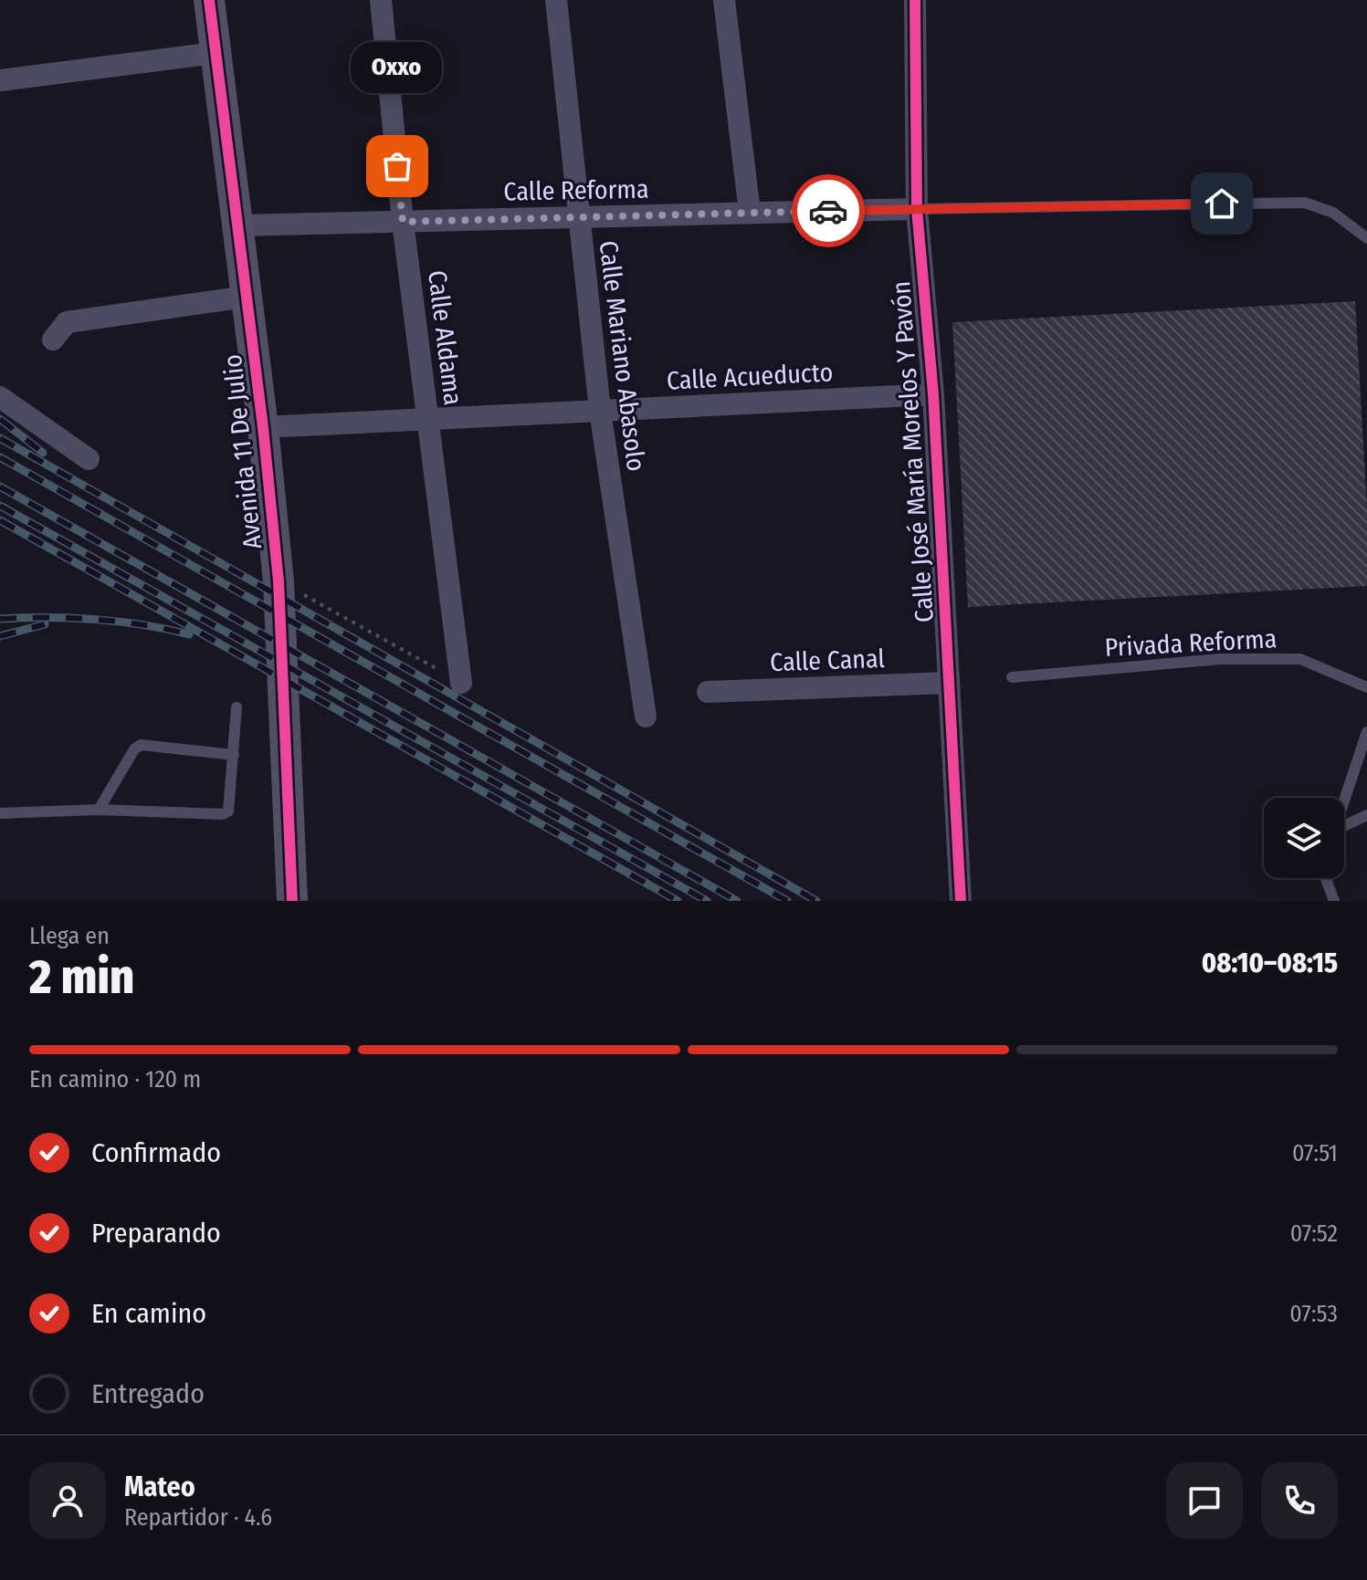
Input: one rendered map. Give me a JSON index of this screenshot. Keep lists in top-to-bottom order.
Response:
{
  "streets": {
    "street": [
      "Calle Reforma",
      "Calle Aldama",
      "Calle Mariano Abasolo",
      "Calle Acueducto",
      "Avenida 11 De Julio",
      "Calle José María Morelos Y Pavón",
      "Calle Canal"
    ],
    "lane": ["Privada Reforma"]
  },
  "crossings": [
    ["Calle Reforma", "Calle Aldama"],
    ["Calle Reforma", "Calle Mariano Abasolo"],
    ["Calle Reforma", "Avenida 11 De Julio"],
    ["Calle Reforma", "Calle José María Morelos Y Pavón"],
    ["Calle Aldama", "Calle Acueducto"],
    ["Calle Mariano Abasolo", "Calle Acueducto"],
    ["Calle Acueducto", "Avenida 11 De Julio"],
    ["Calle Acueducto", "Calle José María Morelos Y Pavón"],
    ["Calle José María Morelos Y Pavón", "Calle Canal"]
  ],
  "places": ["Oxxo"],
  "page": {
    "bubble": "Oxxo",
    "heading": ["2 min", "Llega en", "08:10–08:15"],
    "panel": ["Mateo", "Repartidor · 4.6"],
    "bar": "En camino · 120 m",
    "list": [
      ["Confirmado", "07:51"],
      ["Preparando", "07:52"],
      ["En camino", "07:53"],
      "Entregado"
    ]
  }
}
